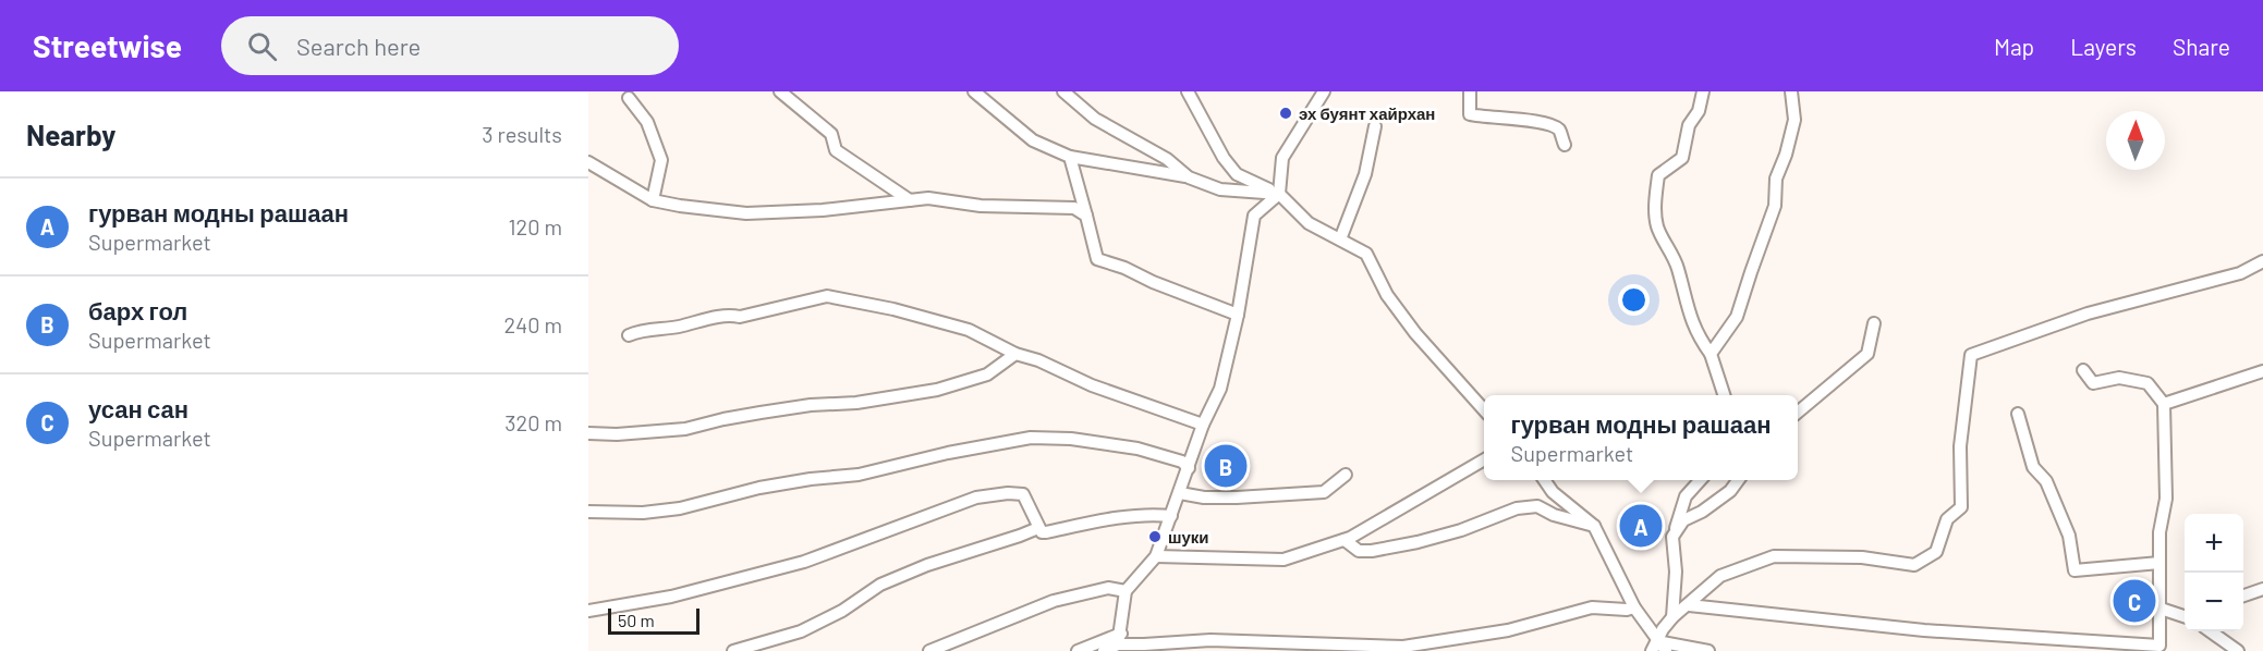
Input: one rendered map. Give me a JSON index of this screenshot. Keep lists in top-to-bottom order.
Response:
{
  "places": ["эх буянт хайрхан", "шуки"],
  "scale_bar": "50 m",
  "north": "top",
  "page": {
    "header": "Streetwise",
    "search": "Search here",
    "nav": ["Map", "Layers", "Share"],
    "heading": ["Nearby", "3 results"],
    "list": [
      {
        "mark": "A",
        "name": "гурван модны рашаан",
        "note": "Supermarket",
        "value": "120 m"
      },
      {
        "mark": "B",
        "name": "барх гол",
        "note": "Supermarket",
        "value": "240 m"
      },
      {
        "mark": "C",
        "name": "усан сан",
        "note": "Supermarket",
        "value": "320 m"
      }
    ],
    "popup": ["гурван модны рашаан", "Supermarket"],
    "pins": ["B", "A", "C"],
    "map_buttons": ["+", "−"],
    "scale": "50 m"
  }
}
